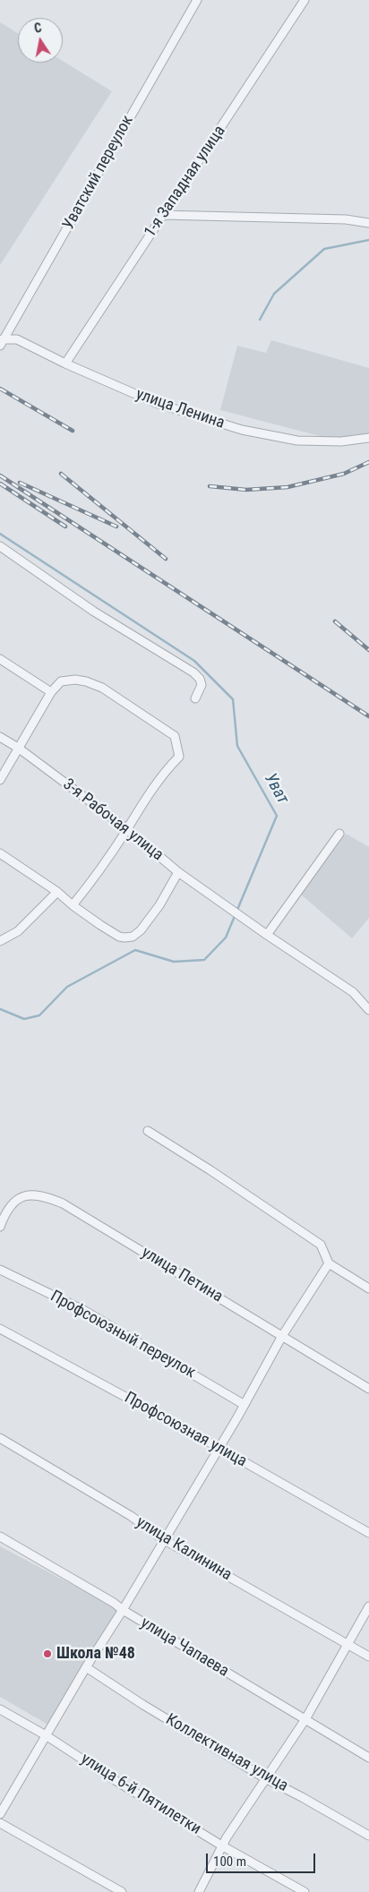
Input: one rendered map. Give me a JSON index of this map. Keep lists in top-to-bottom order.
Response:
{
  "streets": {
    "street": [
      "Уватский переулок",
      "1-я Западная улица",
      "улица Ленина",
      "3-я Рабочая улица",
      "улица Петина",
      "Профсоюзный переулок",
      "Профсоюзная улица",
      "улица Калинина",
      "улица Чапаева",
      "Коллективная улица",
      "улица 6-й Пятилетки"
    ]
  },
  "crossings": [
    ["Уватский переулок", "улица Ленина"],
    ["1-я Западная улица", "улица Ленина"]
  ],
  "water": ["Уват"],
  "places": ["Школа №48"],
  "scale_bar": "100 m",
  "north": "top"
}
